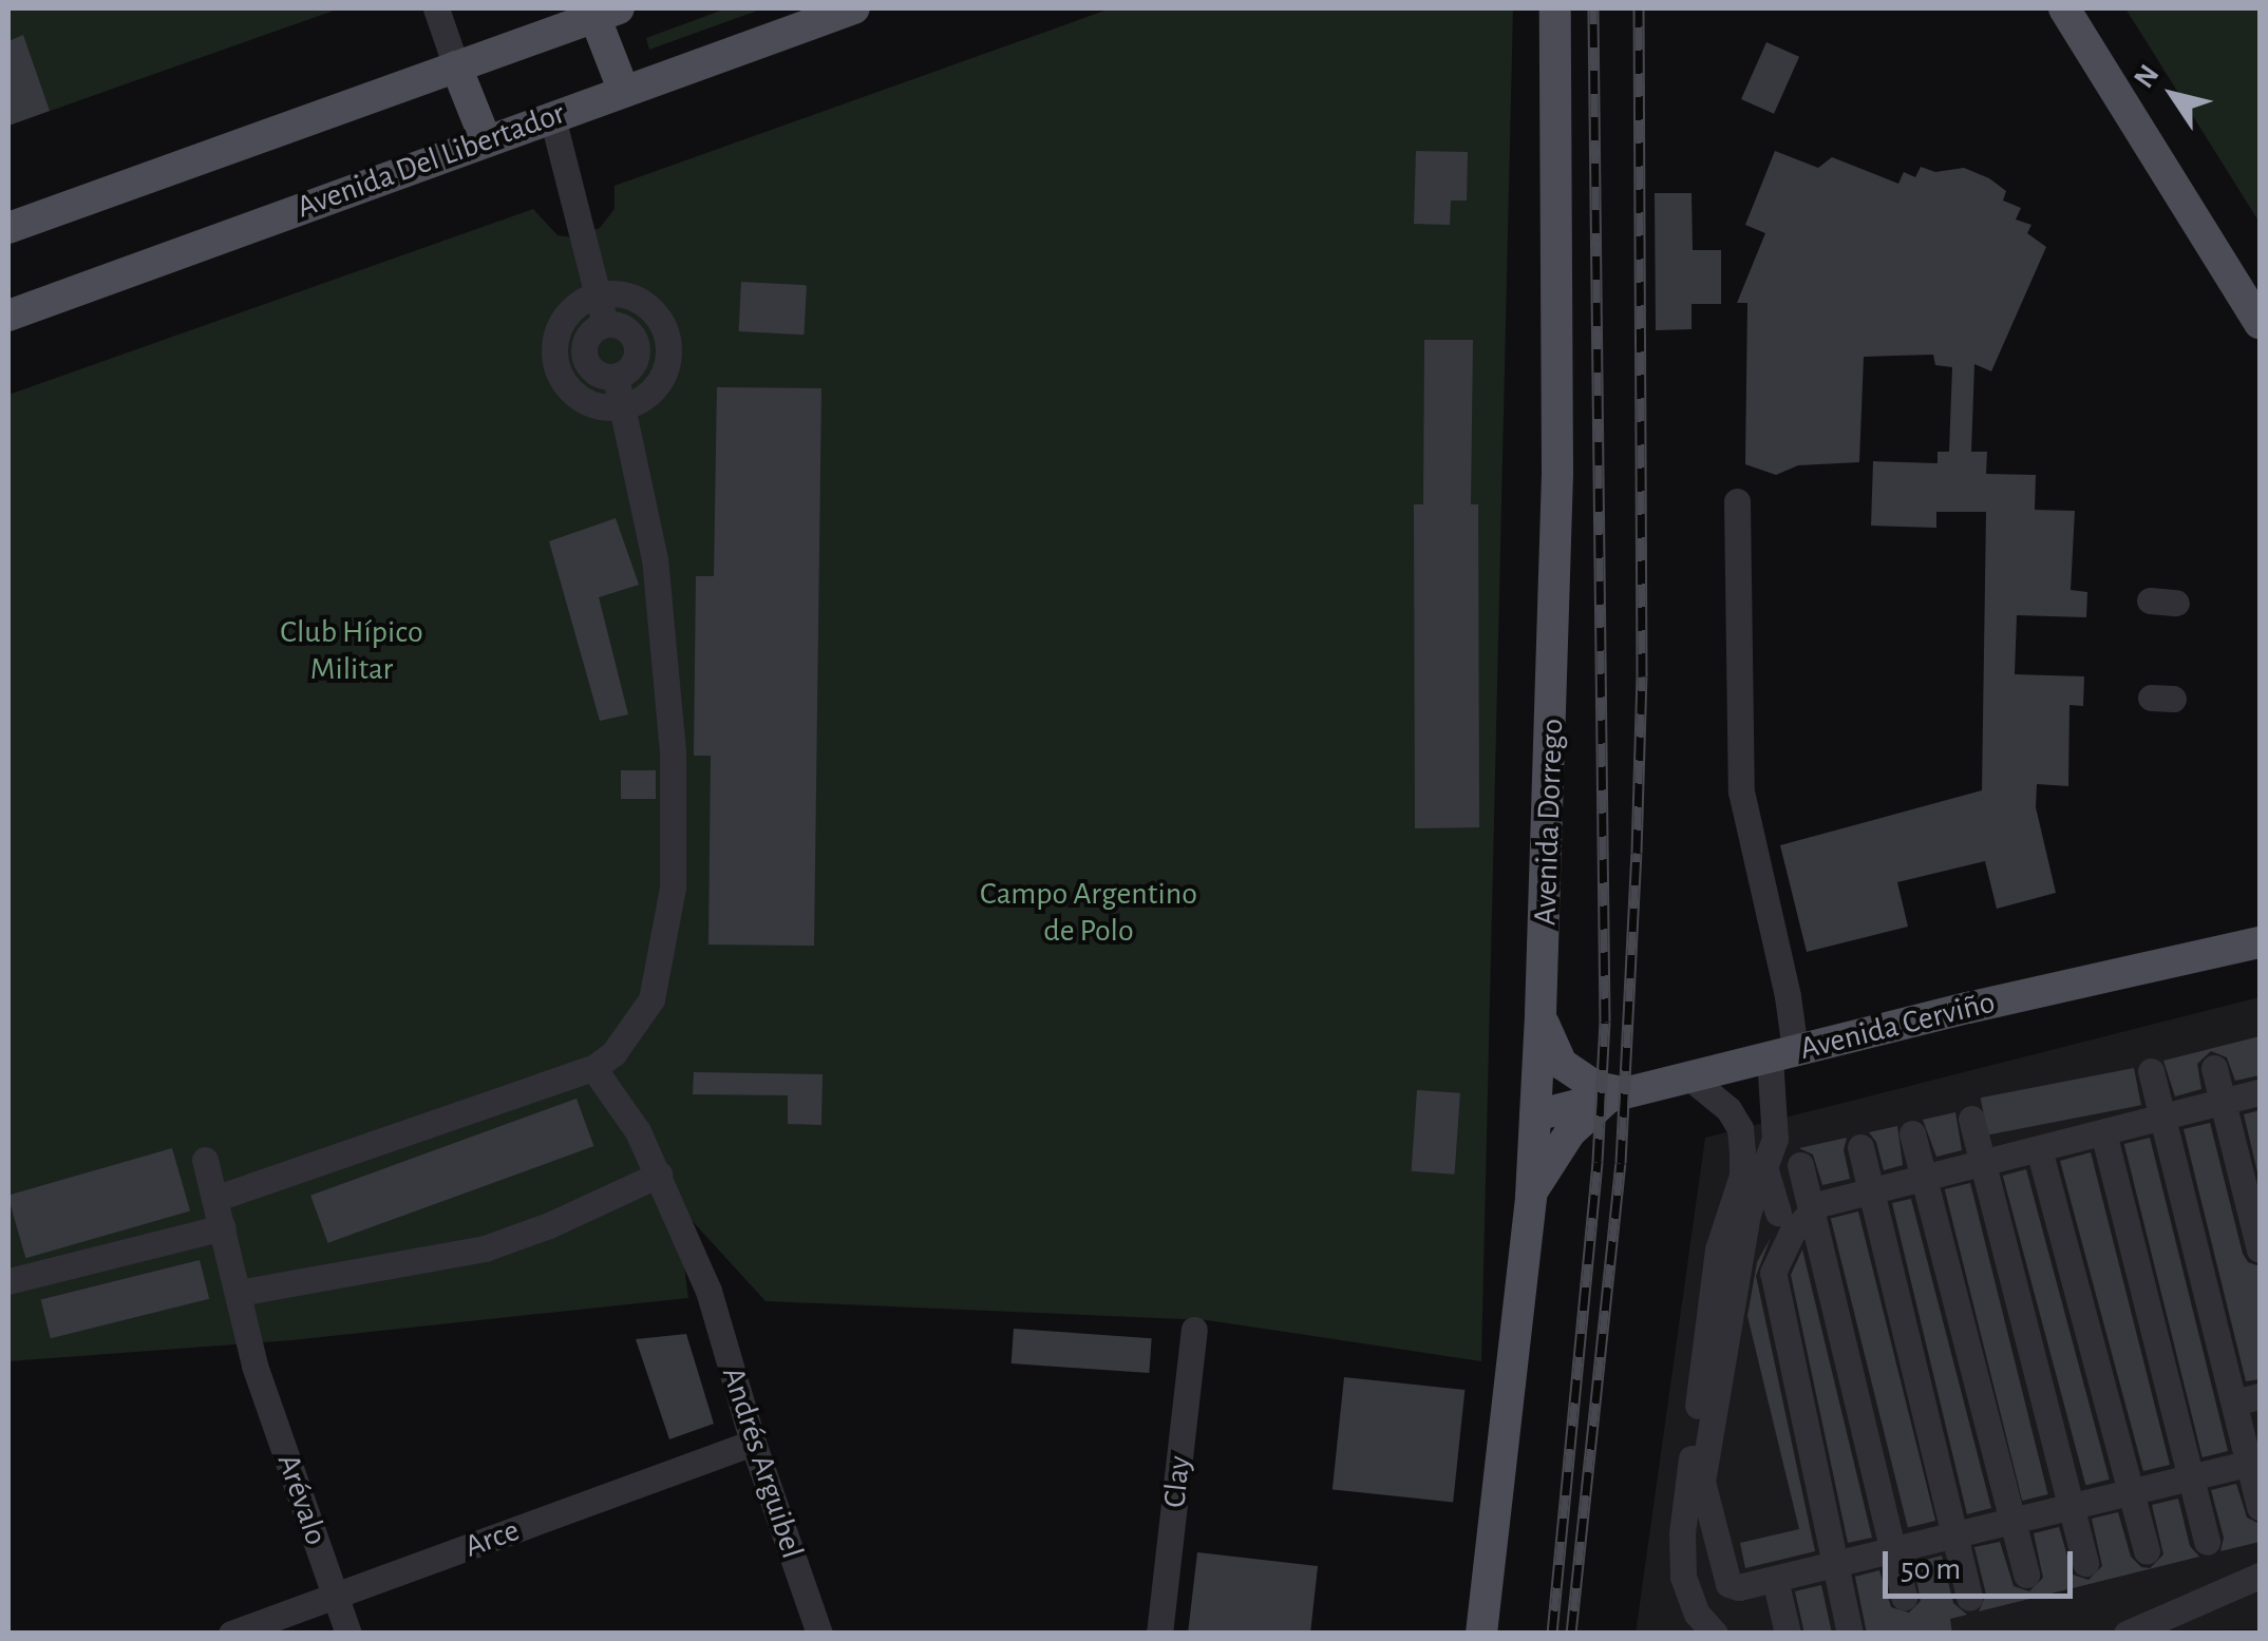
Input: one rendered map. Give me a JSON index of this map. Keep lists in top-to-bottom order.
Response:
{
  "streets": {
    "main road": ["Avenida Del Libertador", "Avenida Dorrego", "Avenida Cerviño"],
    "street": [
      "Andrés Arguibel",
      "Clay",
      "Arévalo",
      "Arce"
    ]
  },
  "crossings": [
    ["Avenida Dorrego", "Avenida Cerviño"],
    ["Andrés Arguibel", "Arce"],
    ["Arévalo", "Arce"]
  ],
  "parks": ["Club Hípico Militar", "Campo Argentino de Polo"],
  "scale_bar": "50 m",
  "north": "top left"
}
